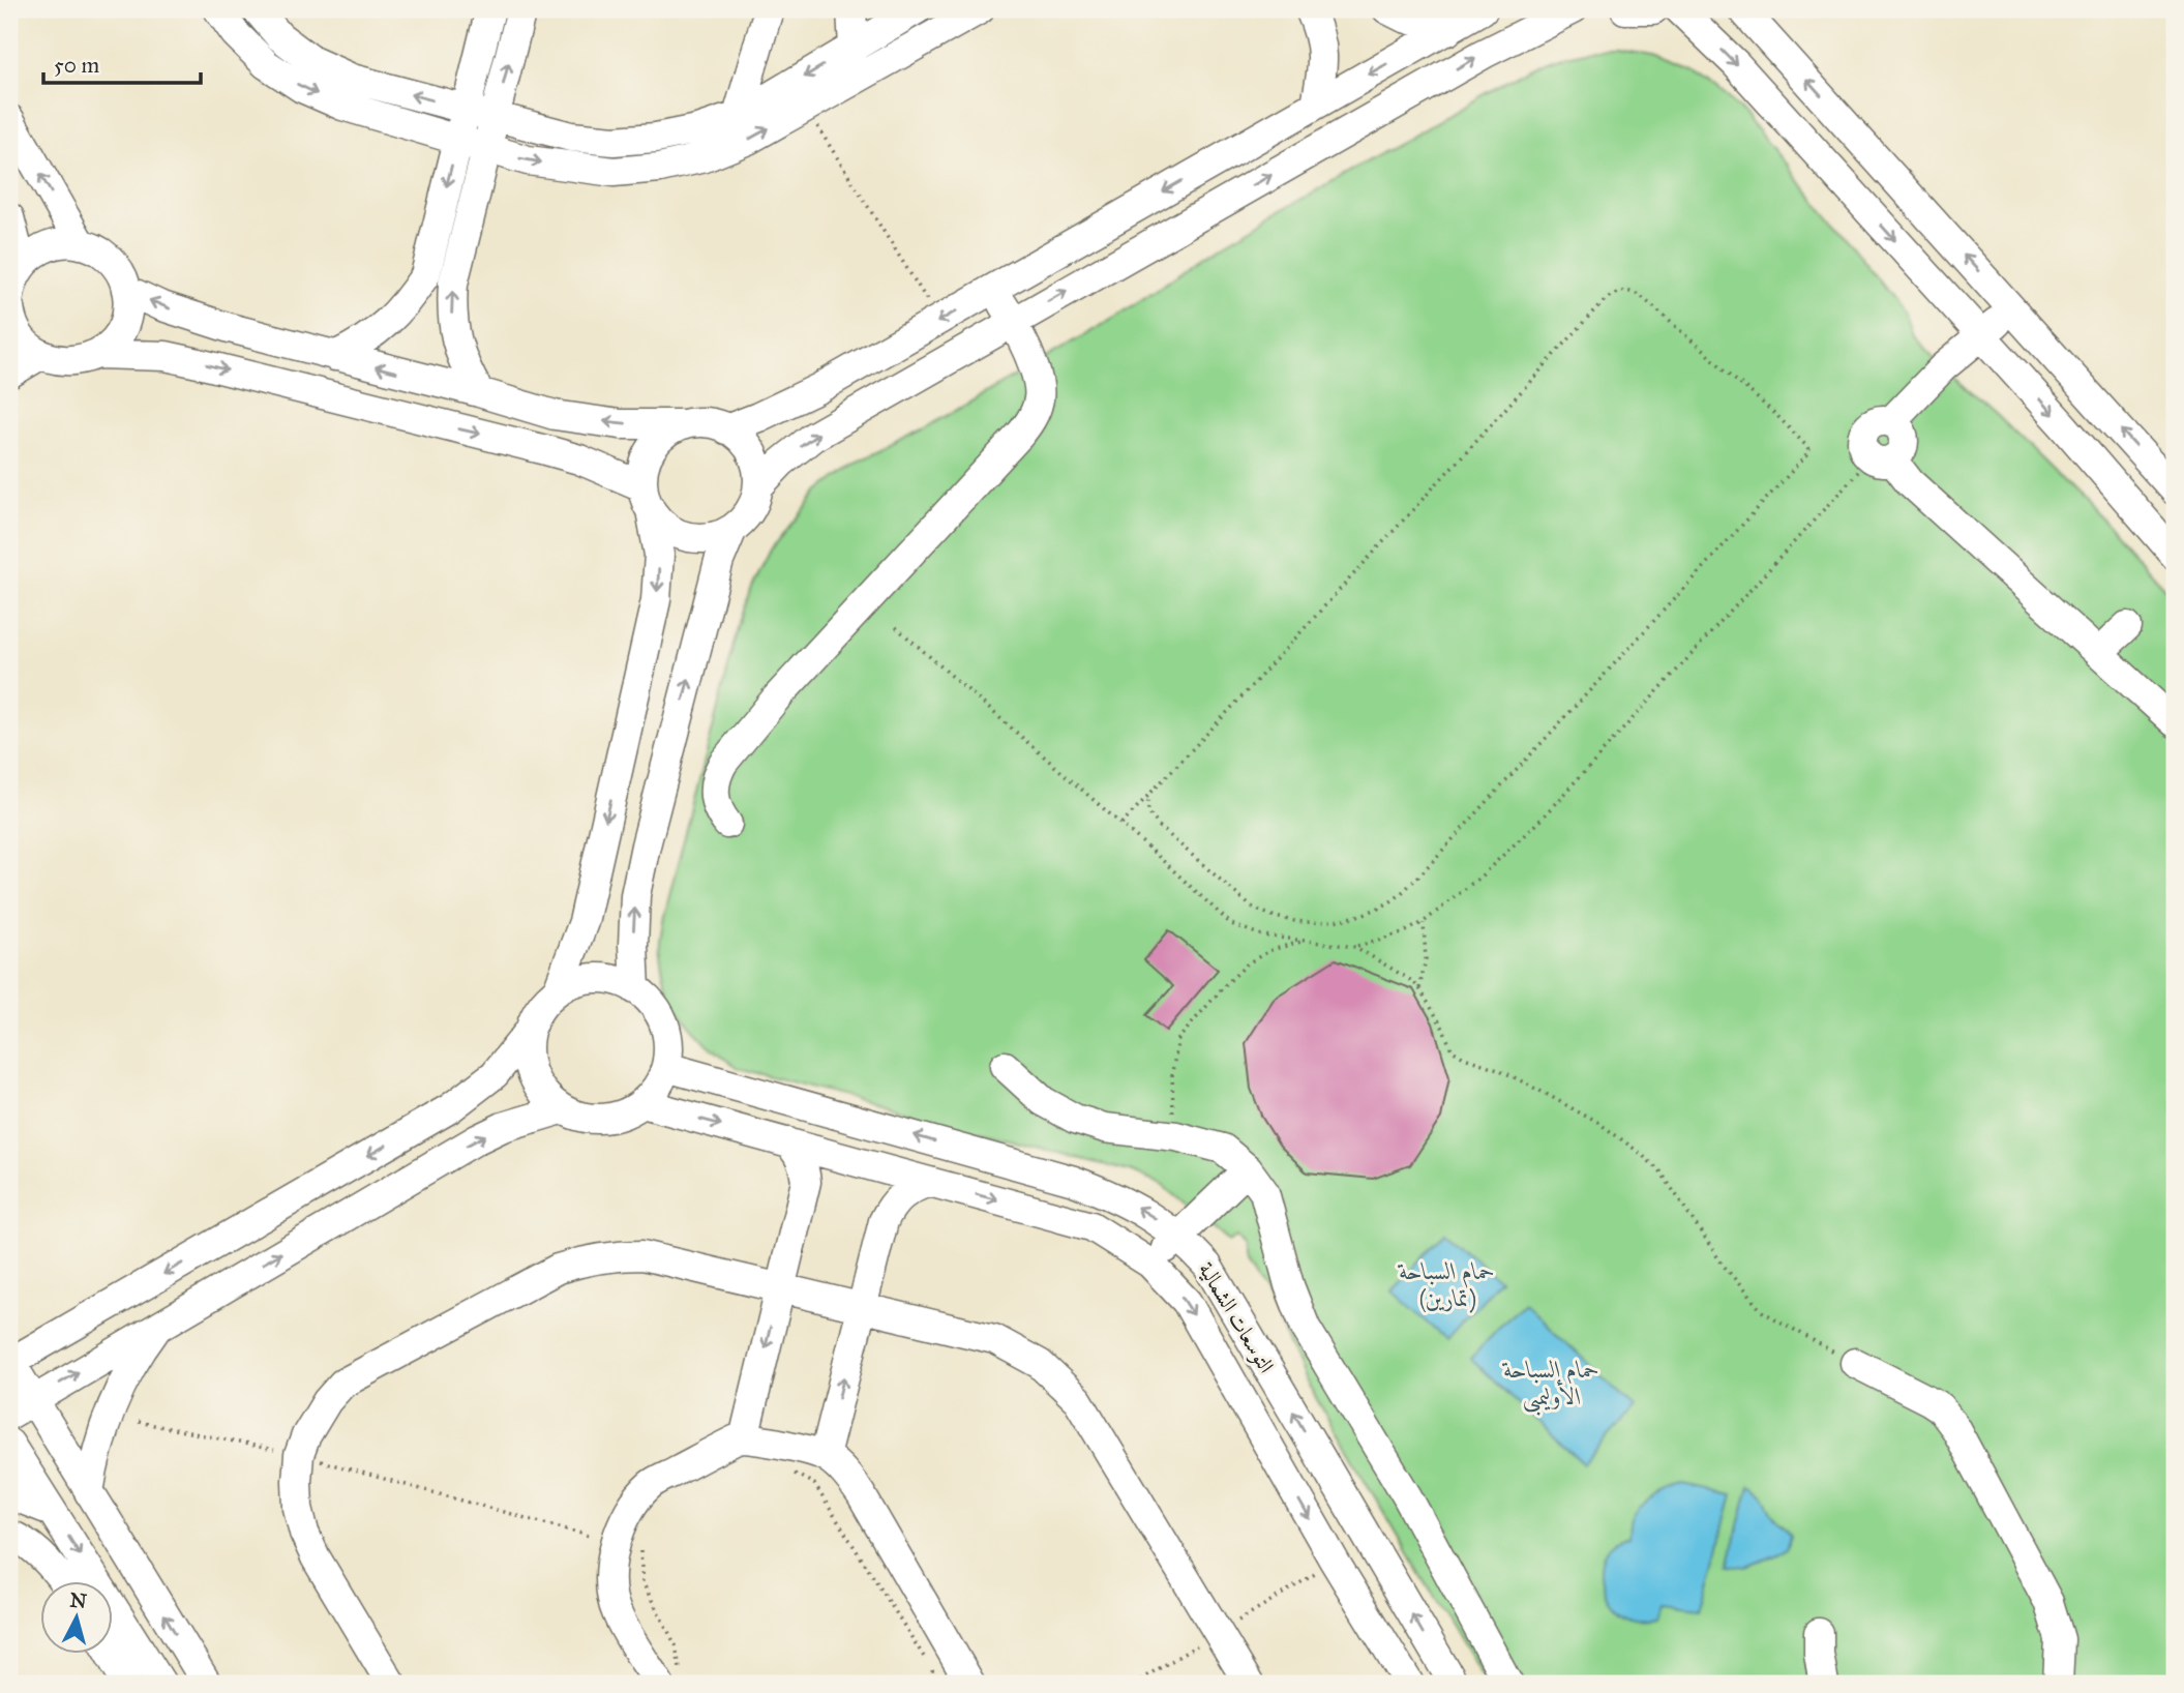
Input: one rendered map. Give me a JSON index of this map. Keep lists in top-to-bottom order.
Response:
{
  "streets": {
    "street": ["التوسعات الشمالية"]
  },
  "water": ["حمام السباحة (تمارين)", "حمام السباحة الأوليمبى"],
  "scale_bar": "50 m",
  "north": "top"
}
